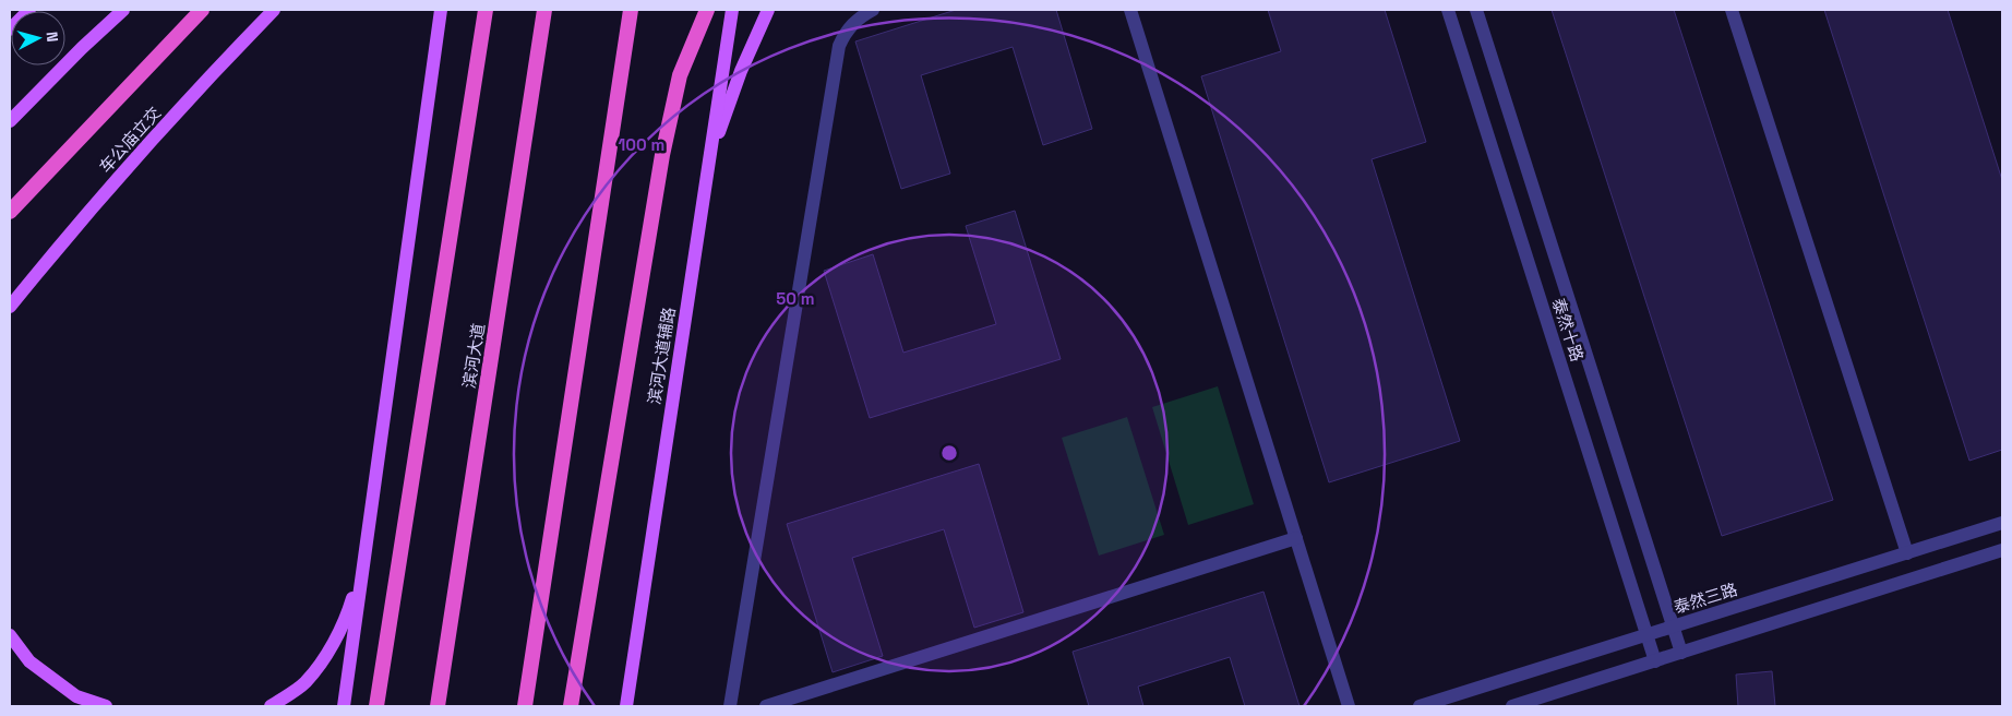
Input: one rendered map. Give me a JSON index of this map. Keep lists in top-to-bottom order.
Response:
{
  "streets": {
    "highway": ["滨河大道"],
    "main road": ["车公庙立交", "滨河大道辅路"],
    "street": ["泰然十路", "泰然三路"]
  },
  "crossings": [
    ["泰然十路", "泰然三路"]
  ],
  "north": "right",
  "rings": ["100 m", "50 m"]
}
